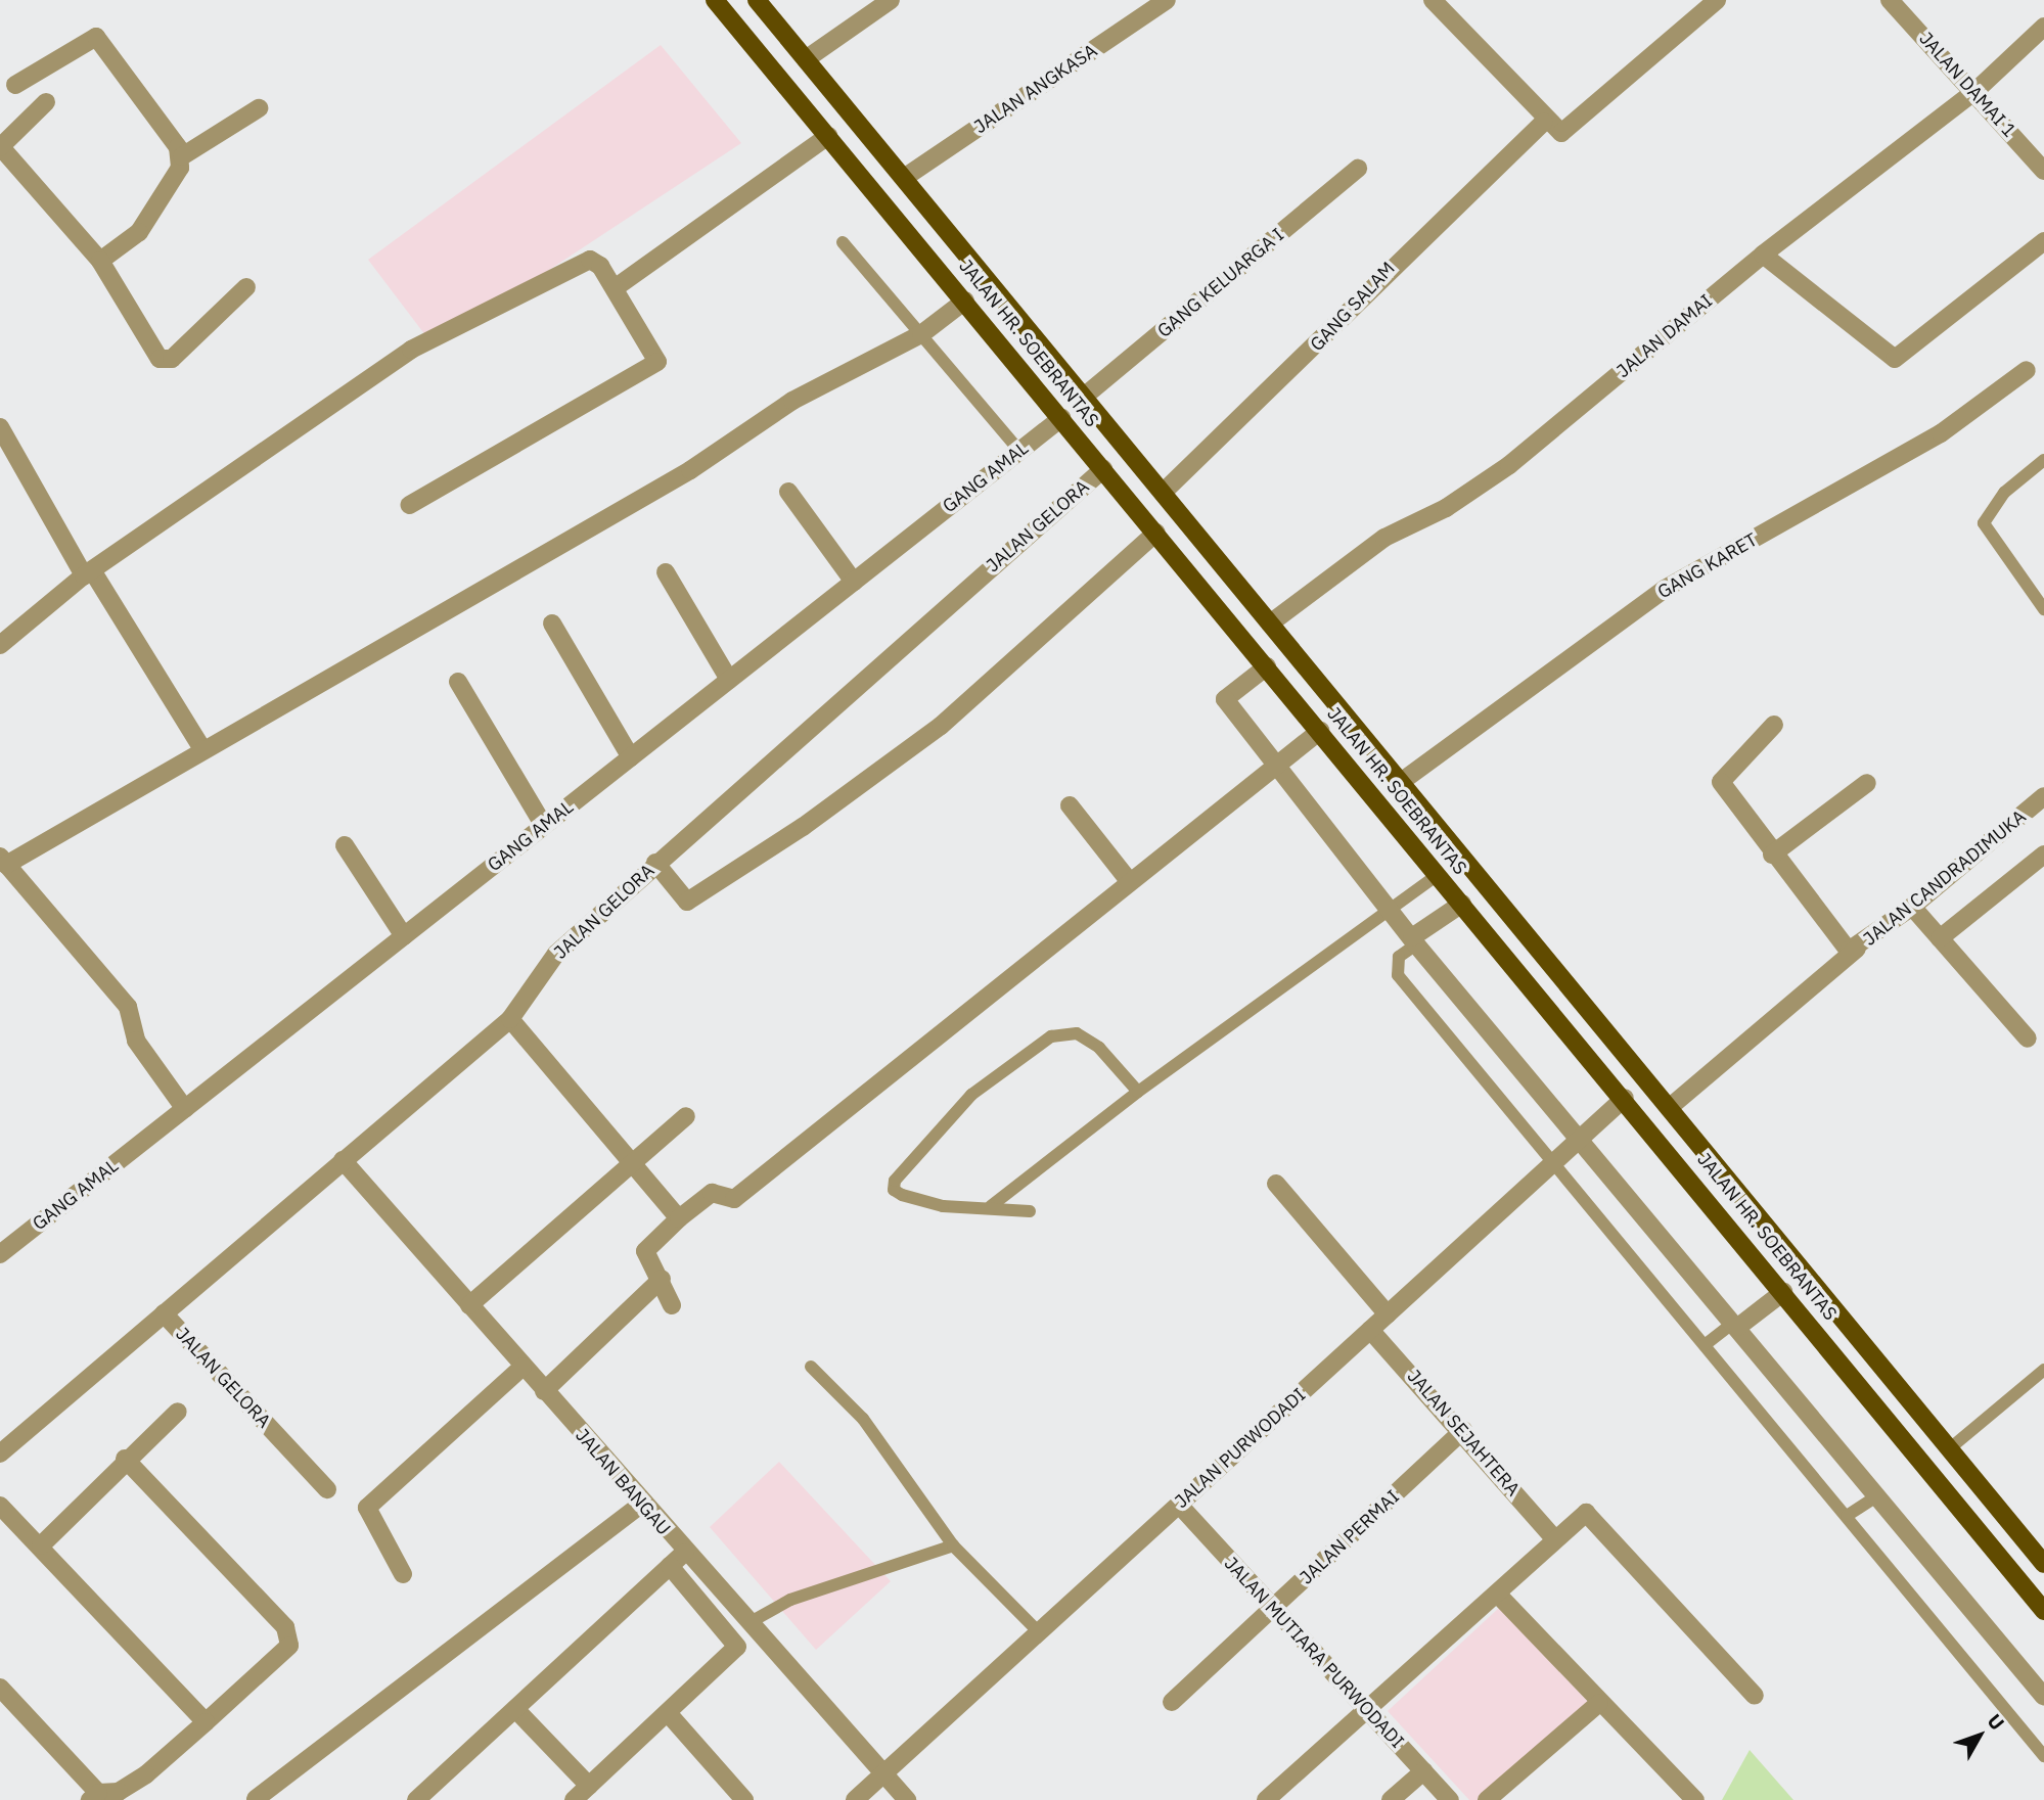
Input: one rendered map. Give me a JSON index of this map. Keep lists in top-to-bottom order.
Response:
{
  "streets": {
    "main road": ["JALAN HR. SOEBRANTAS"],
    "street": [
      "JALAN DAMAI 1",
      "JALAN ANGKASA",
      "GANG KELUARGA I",
      "GANG SALAM",
      "JALAN DAMAI",
      "GANG AMAL",
      "JALAN GELORA",
      "GANG KARET",
      "JALAN CANDRADIMUKA",
      "JALAN SEJAHTERA",
      "JALAN PURWODADI",
      "JALAN BANGAU",
      "JALAN PERMAI",
      "JALAN MUTIARA PURWODADI"
    ]
  },
  "crossings": [
    ["JALAN DAMAI 1", "JALAN DAMAI"],
    ["JALAN ANGKASA", "JALAN HR. SOEBRANTAS"],
    ["GANG KELUARGA I", "JALAN HR. SOEBRANTAS"],
    ["GANG SALAM", "JALAN HR. SOEBRANTAS"],
    ["JALAN DAMAI", "JALAN HR. SOEBRANTAS"],
    ["JALAN HR. SOEBRANTAS", "GANG AMAL"],
    ["JALAN HR. SOEBRANTAS", "JALAN GELORA"],
    ["JALAN HR. SOEBRANTAS", "GANG KARET"],
    ["JALAN HR. SOEBRANTAS", "JALAN CANDRADIMUKA"],
    ["JALAN HR. SOEBRANTAS", "JALAN PURWODADI"],
    ["JALAN GELORA", "JALAN BANGAU"],
    ["JALAN SEJAHTERA", "JALAN PURWODADI"],
    ["JALAN SEJAHTERA", "JALAN PERMAI"],
    ["JALAN PURWODADI", "JALAN BANGAU"],
    ["JALAN PURWODADI", "JALAN MUTIARA PURWODADI"],
    ["JALAN PERMAI", "JALAN MUTIARA PURWODADI"]
  ],
  "north": "top right"
}
